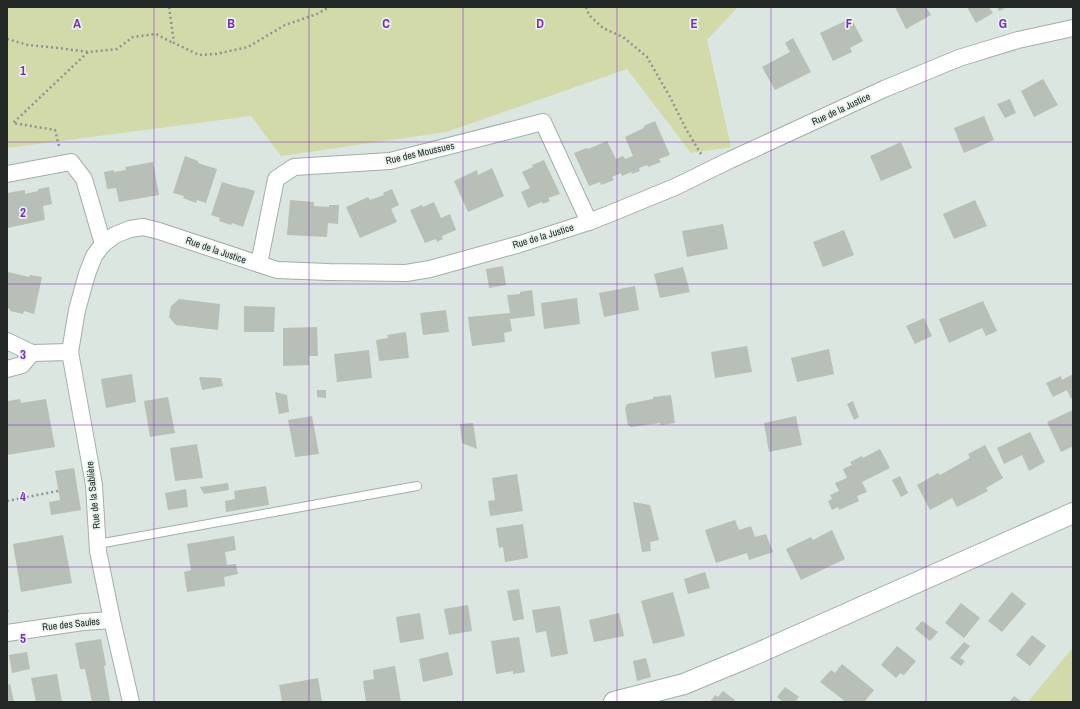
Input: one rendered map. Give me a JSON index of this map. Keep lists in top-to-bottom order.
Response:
{
  "streets": {
    "street": [
      "Rue de la Justice",
      "Rue des Moussues",
      "Rue de la Sablière",
      "Rue des Saules"
    ]
  },
  "crossings": [
    ["Rue de la Justice", "Rue des Moussues"],
    ["Rue de la Justice", "Rue de la Sablière"],
    ["Rue de la Sablière", "Rue des Saules"]
  ],
  "grid": {
    "columns": [
      "A",
      "B",
      "C",
      "D",
      "E",
      "F",
      "G"
    ],
    "rows": [
      "1",
      "2",
      "3",
      "4",
      "5"
    ]
  }
}
